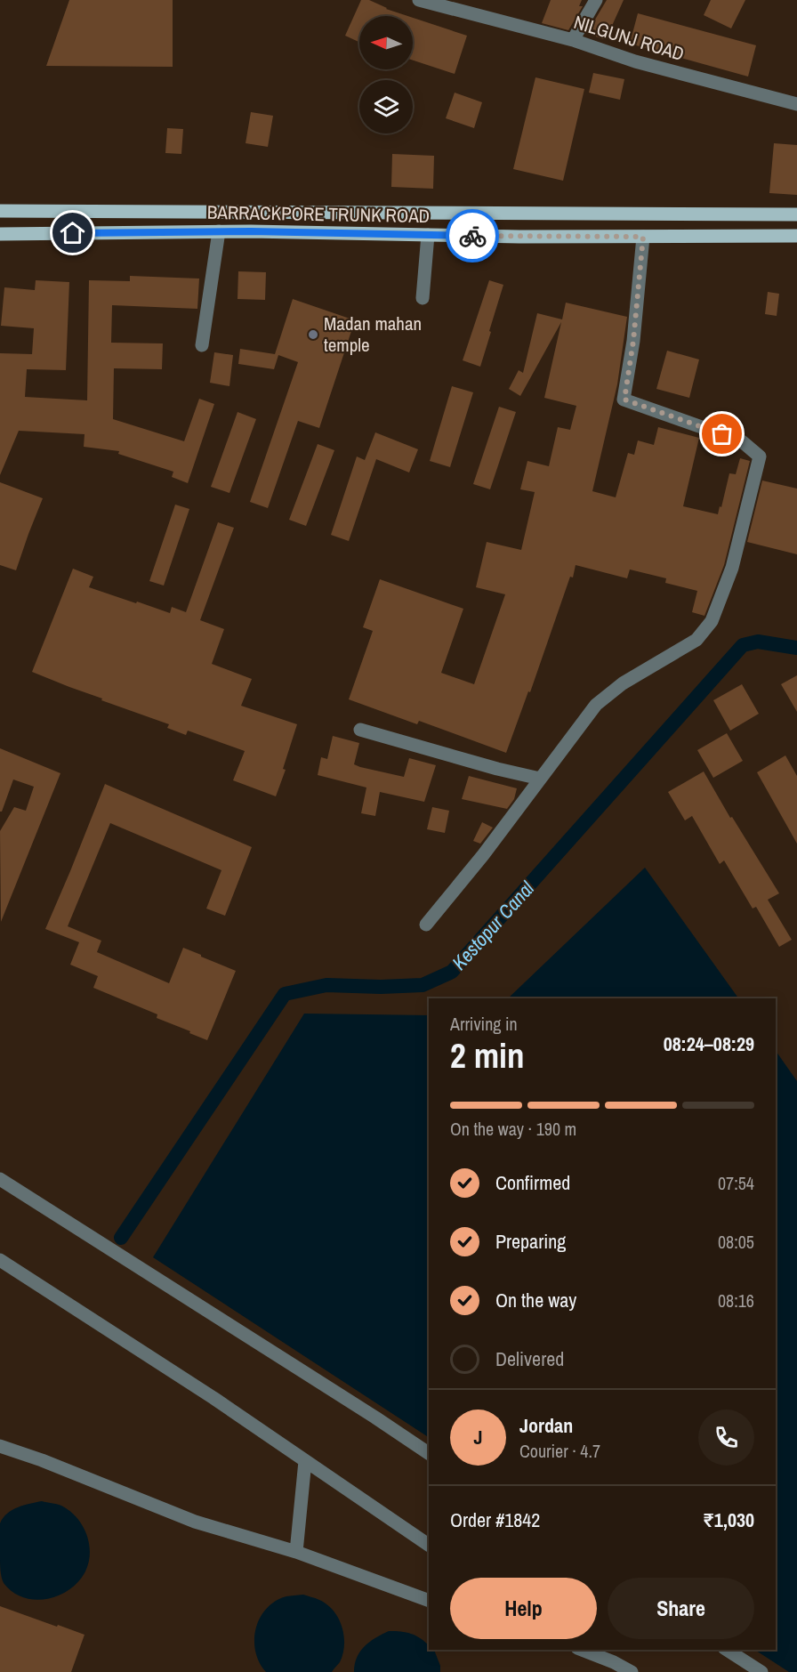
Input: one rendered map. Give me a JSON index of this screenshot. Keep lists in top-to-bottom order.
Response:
{
  "streets": {
    "main road": ["BARRACKPORE TRUNK ROAD"],
    "street": ["NILGUNJ ROAD"]
  },
  "water": ["Kestopur Canal"],
  "places": ["Madan mahan temple"],
  "north": "left",
  "page": {
    "heading": ["2 min", "Arriving in", "08:24–08:29"],
    "panel": [
      "Jordan",
      "Courier · 4.7",
      "Order #1842",
      "₹1,030"
    ],
    "bar": "On the way · 190 m",
    "list": [
      ["Confirmed", "07:54"],
      ["Preparing", "08:05"],
      ["On the way", "08:16"],
      "Delivered"
    ],
    "round": "J",
    "buttons": ["Help", "Share"]
  }
}
